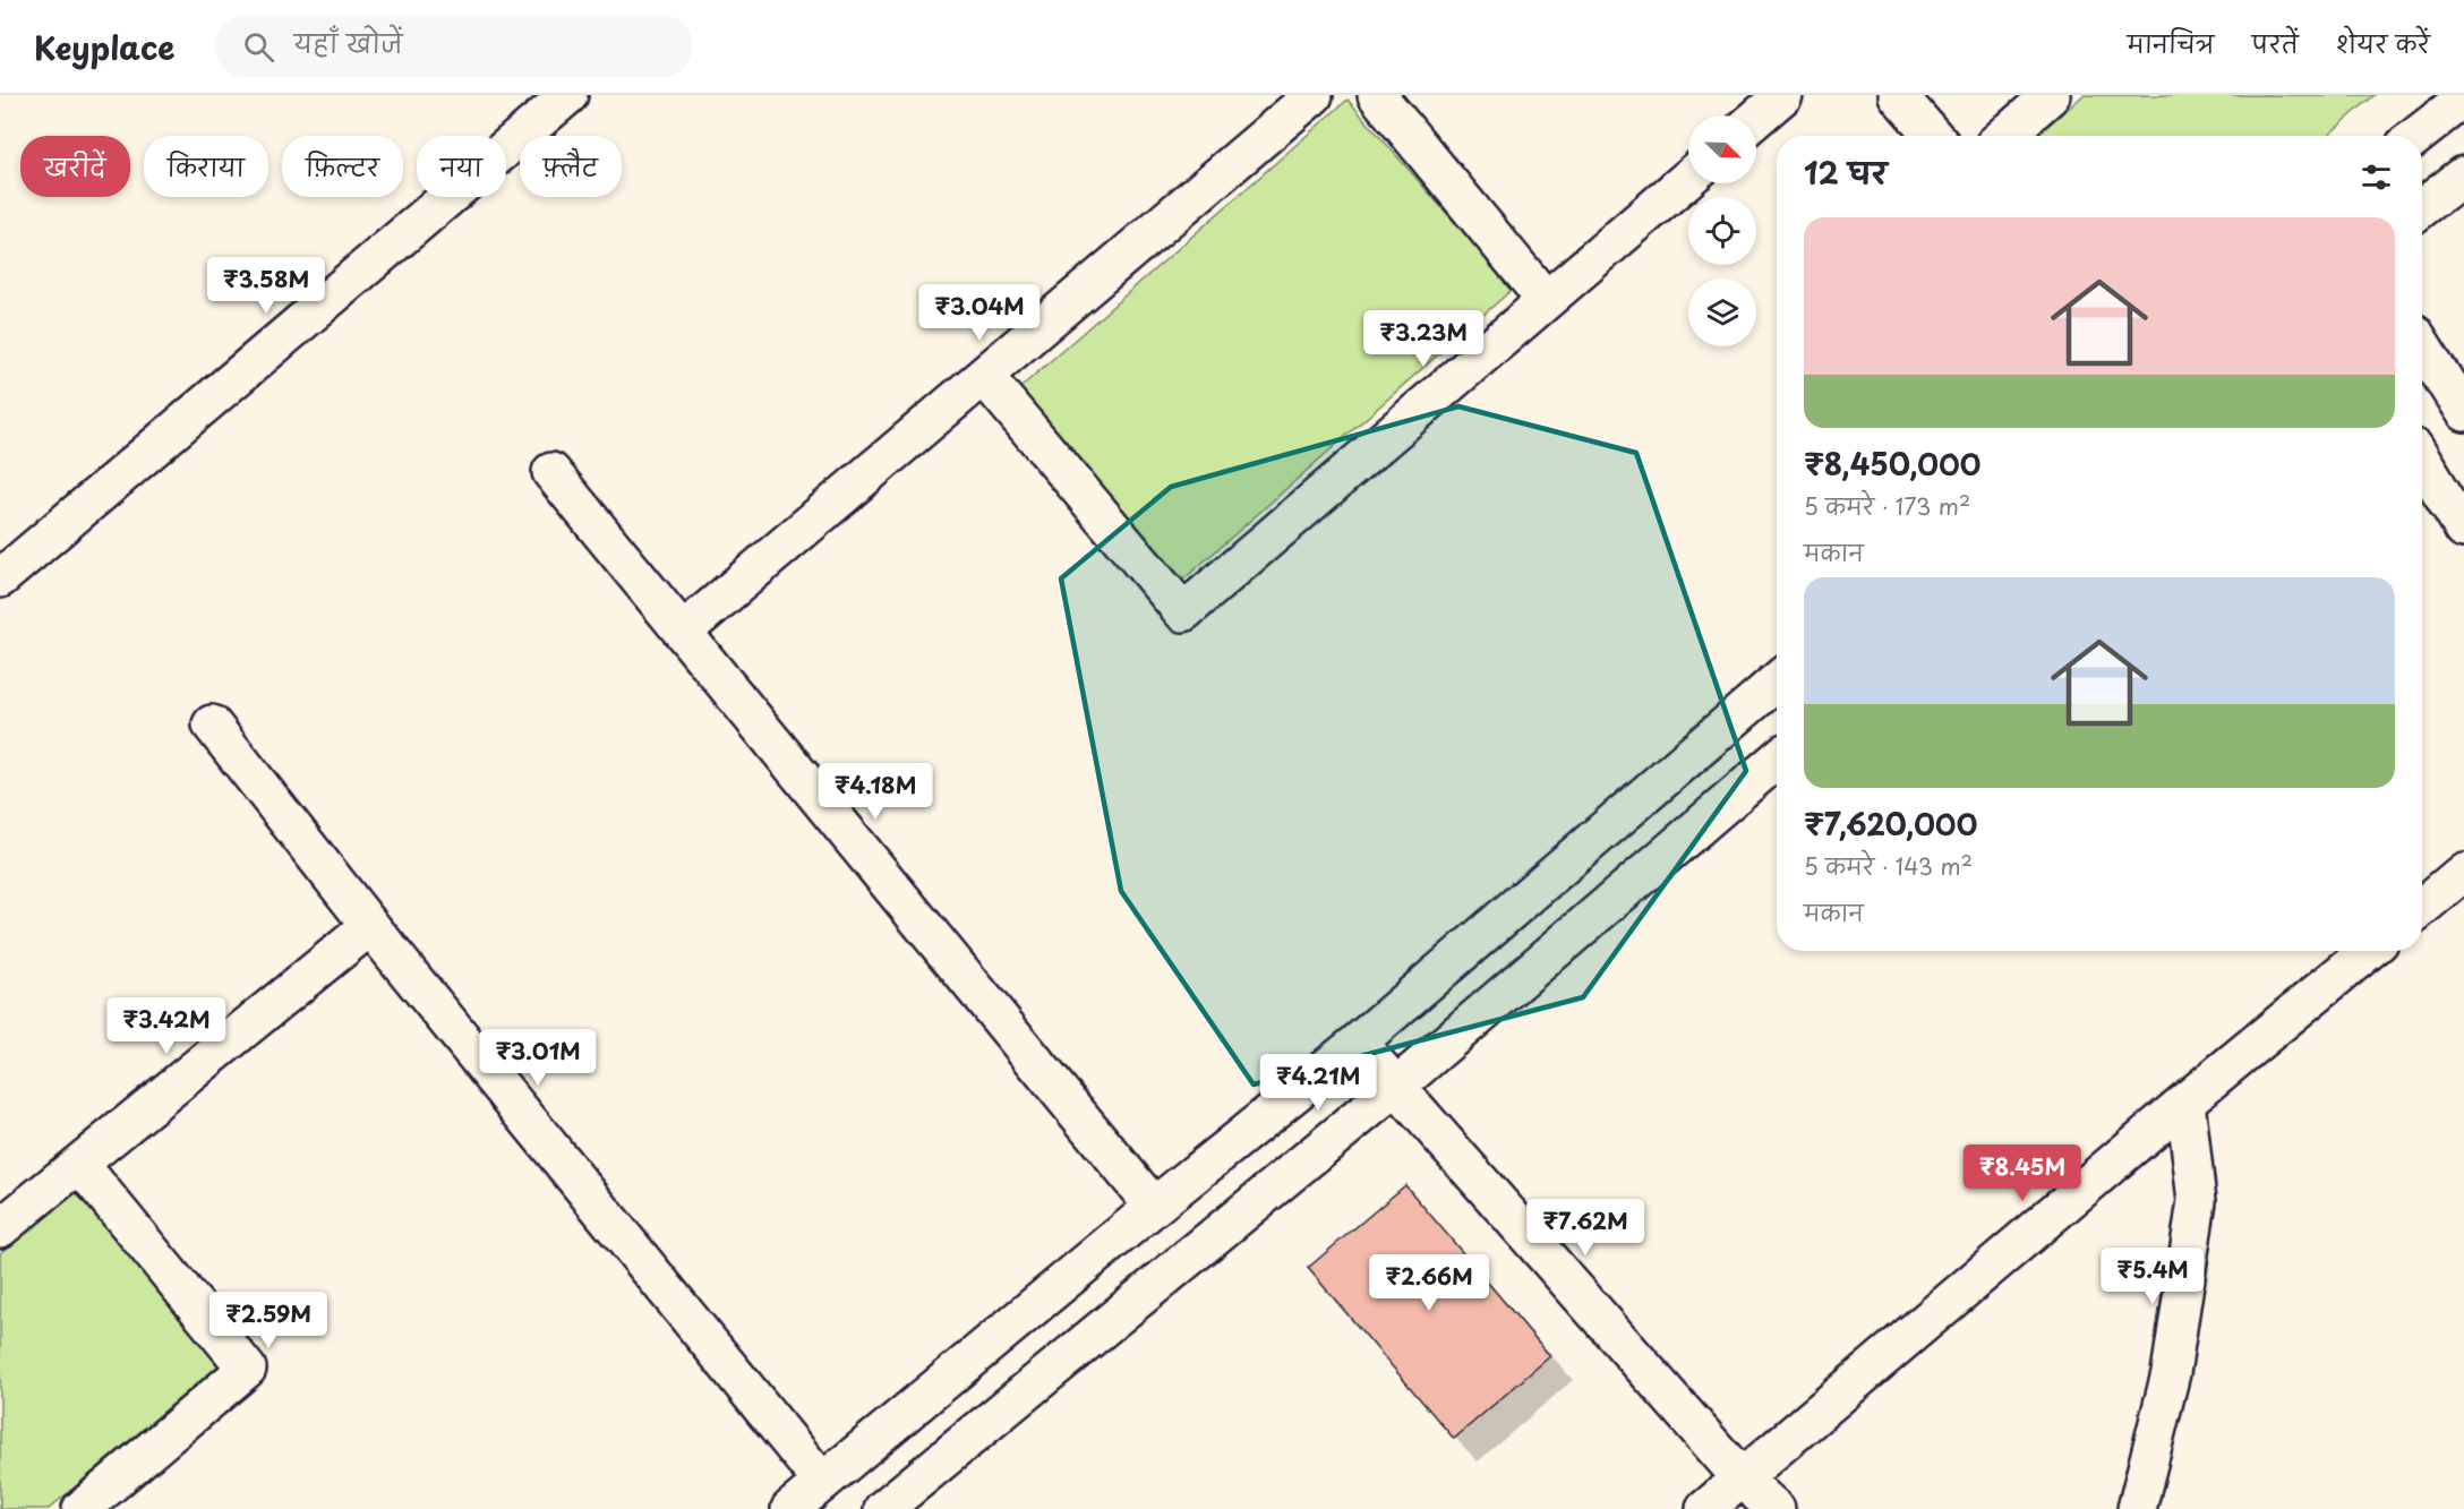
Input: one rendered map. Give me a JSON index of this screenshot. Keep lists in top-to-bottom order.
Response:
{
  "north": "bottom right",
  "page": {
    "header": "Keyplace",
    "search": "यहाँ खोजें",
    "nav": ["मानचित्र", "परतें", "शेयर करें"],
    "chip": [
      "खरीदें",
      "किराया",
      "फ़िल्टर",
      "नया",
      "फ़्लैट"
    ],
    "heading": "12 घर",
    "list": [
      {
        "name": "₹8,450,000",
        "note": "5 कमरे · 173 m² · मकान"
      },
      {
        "name": "₹7,620,000",
        "note": "5 कमरे · 143 m² · मकान"
      }
    ],
    "price": [
      "₹3.58M",
      "₹3.04M",
      "₹3.23M",
      "₹4.18M",
      "₹3.42M",
      "₹3.01M",
      "₹4.21M",
      "₹8.45M",
      "₹7.62M",
      "₹5.4M",
      "₹2.66M",
      "₹2.59M"
    ]
  }
}
